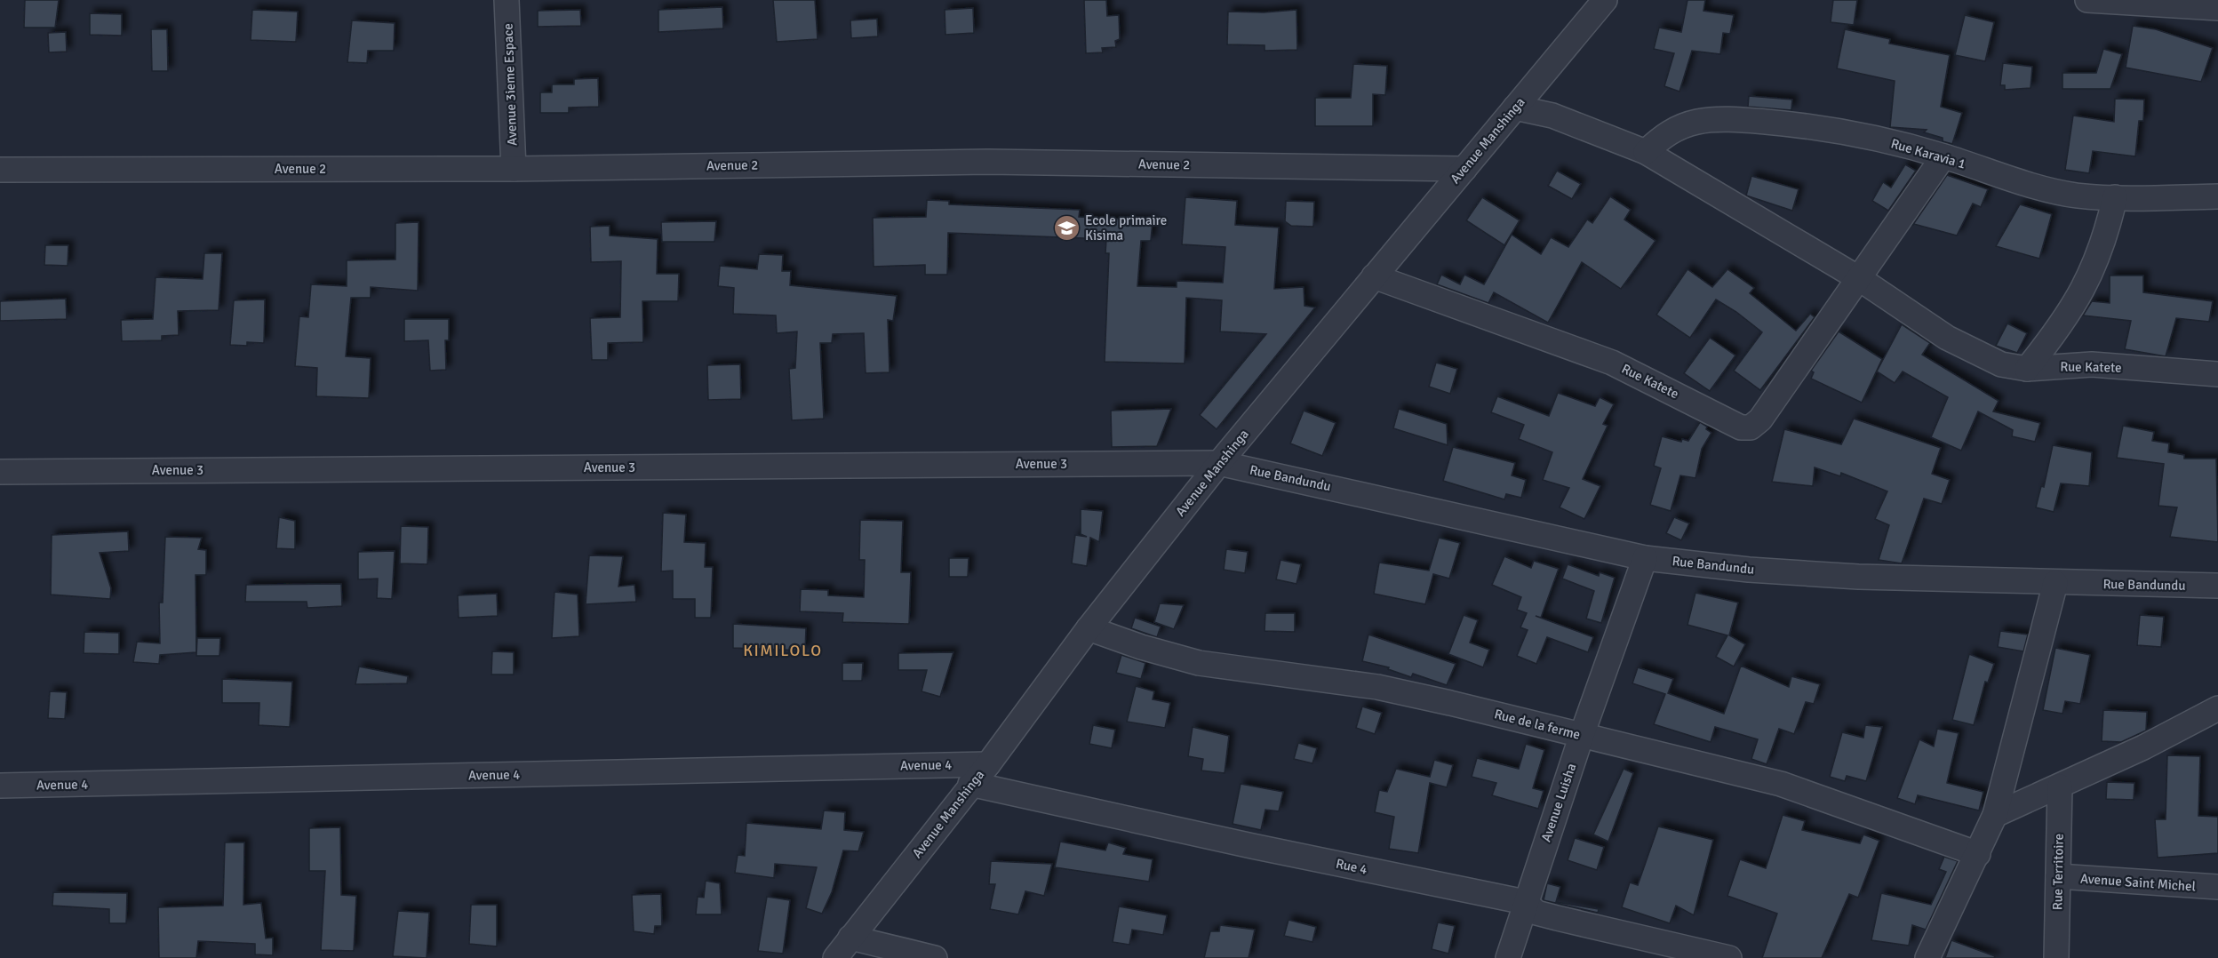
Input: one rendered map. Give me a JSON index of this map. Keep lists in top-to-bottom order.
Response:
{
  "streets": {
    "street": [
      "Avenue 3ieme Espace",
      "Avenue Manshinga",
      "Rue Karavia 1",
      "Avenue 2",
      "Rue Katete",
      "Avenue 3",
      "Rue Bandundu",
      "Rue de la ferme",
      "Avenue 4",
      "Avenue Luisha",
      "Rue 4",
      "Rue Territoire",
      "Avenue Saint Michel"
    ]
  },
  "crossings": [
    ["Avenue 3ieme Espace", "Avenue 2"],
    ["Avenue Manshinga", "Avenue 2"],
    ["Avenue Manshinga", "Rue Katete"],
    ["Avenue Manshinga", "Avenue 3"],
    ["Avenue Manshinga", "Rue Bandundu"],
    ["Avenue Manshinga", "Rue de la ferme"],
    ["Avenue Manshinga", "Avenue 4"],
    ["Avenue Manshinga", "Rue 4"],
    ["Rue Karavia 1", "Rue Katete"],
    ["Avenue 3", "Rue Bandundu"],
    ["Rue Bandundu", "Avenue Luisha"],
    ["Rue de la ferme", "Avenue Luisha"],
    ["Avenue Luisha", "Rue 4"],
    ["Rue Territoire", "Avenue Saint Michel"]
  ],
  "districts": ["KIMILOLO"],
  "places": {
    "school or university": ["Ecole primaire Kisima"]
  }
}
